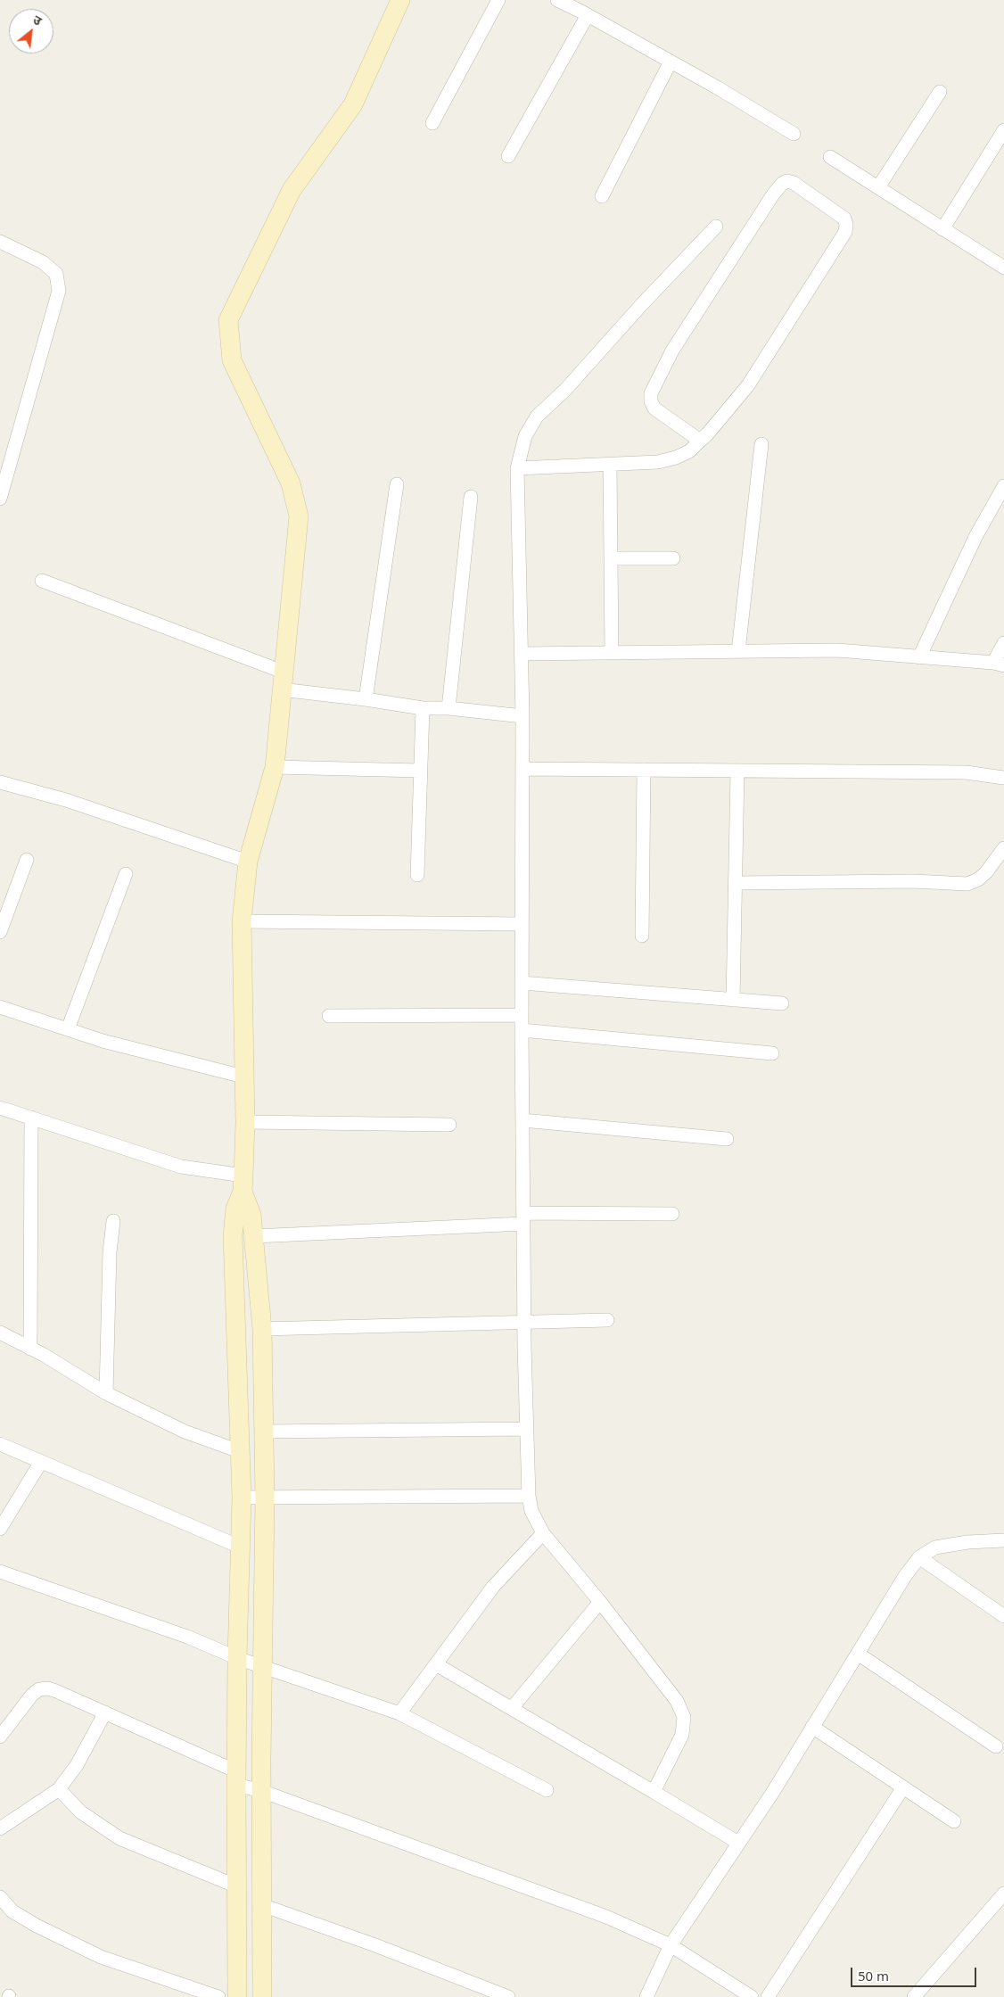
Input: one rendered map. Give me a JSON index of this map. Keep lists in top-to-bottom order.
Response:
{
  "scale_bar": "50 m",
  "north": "top right"
}
